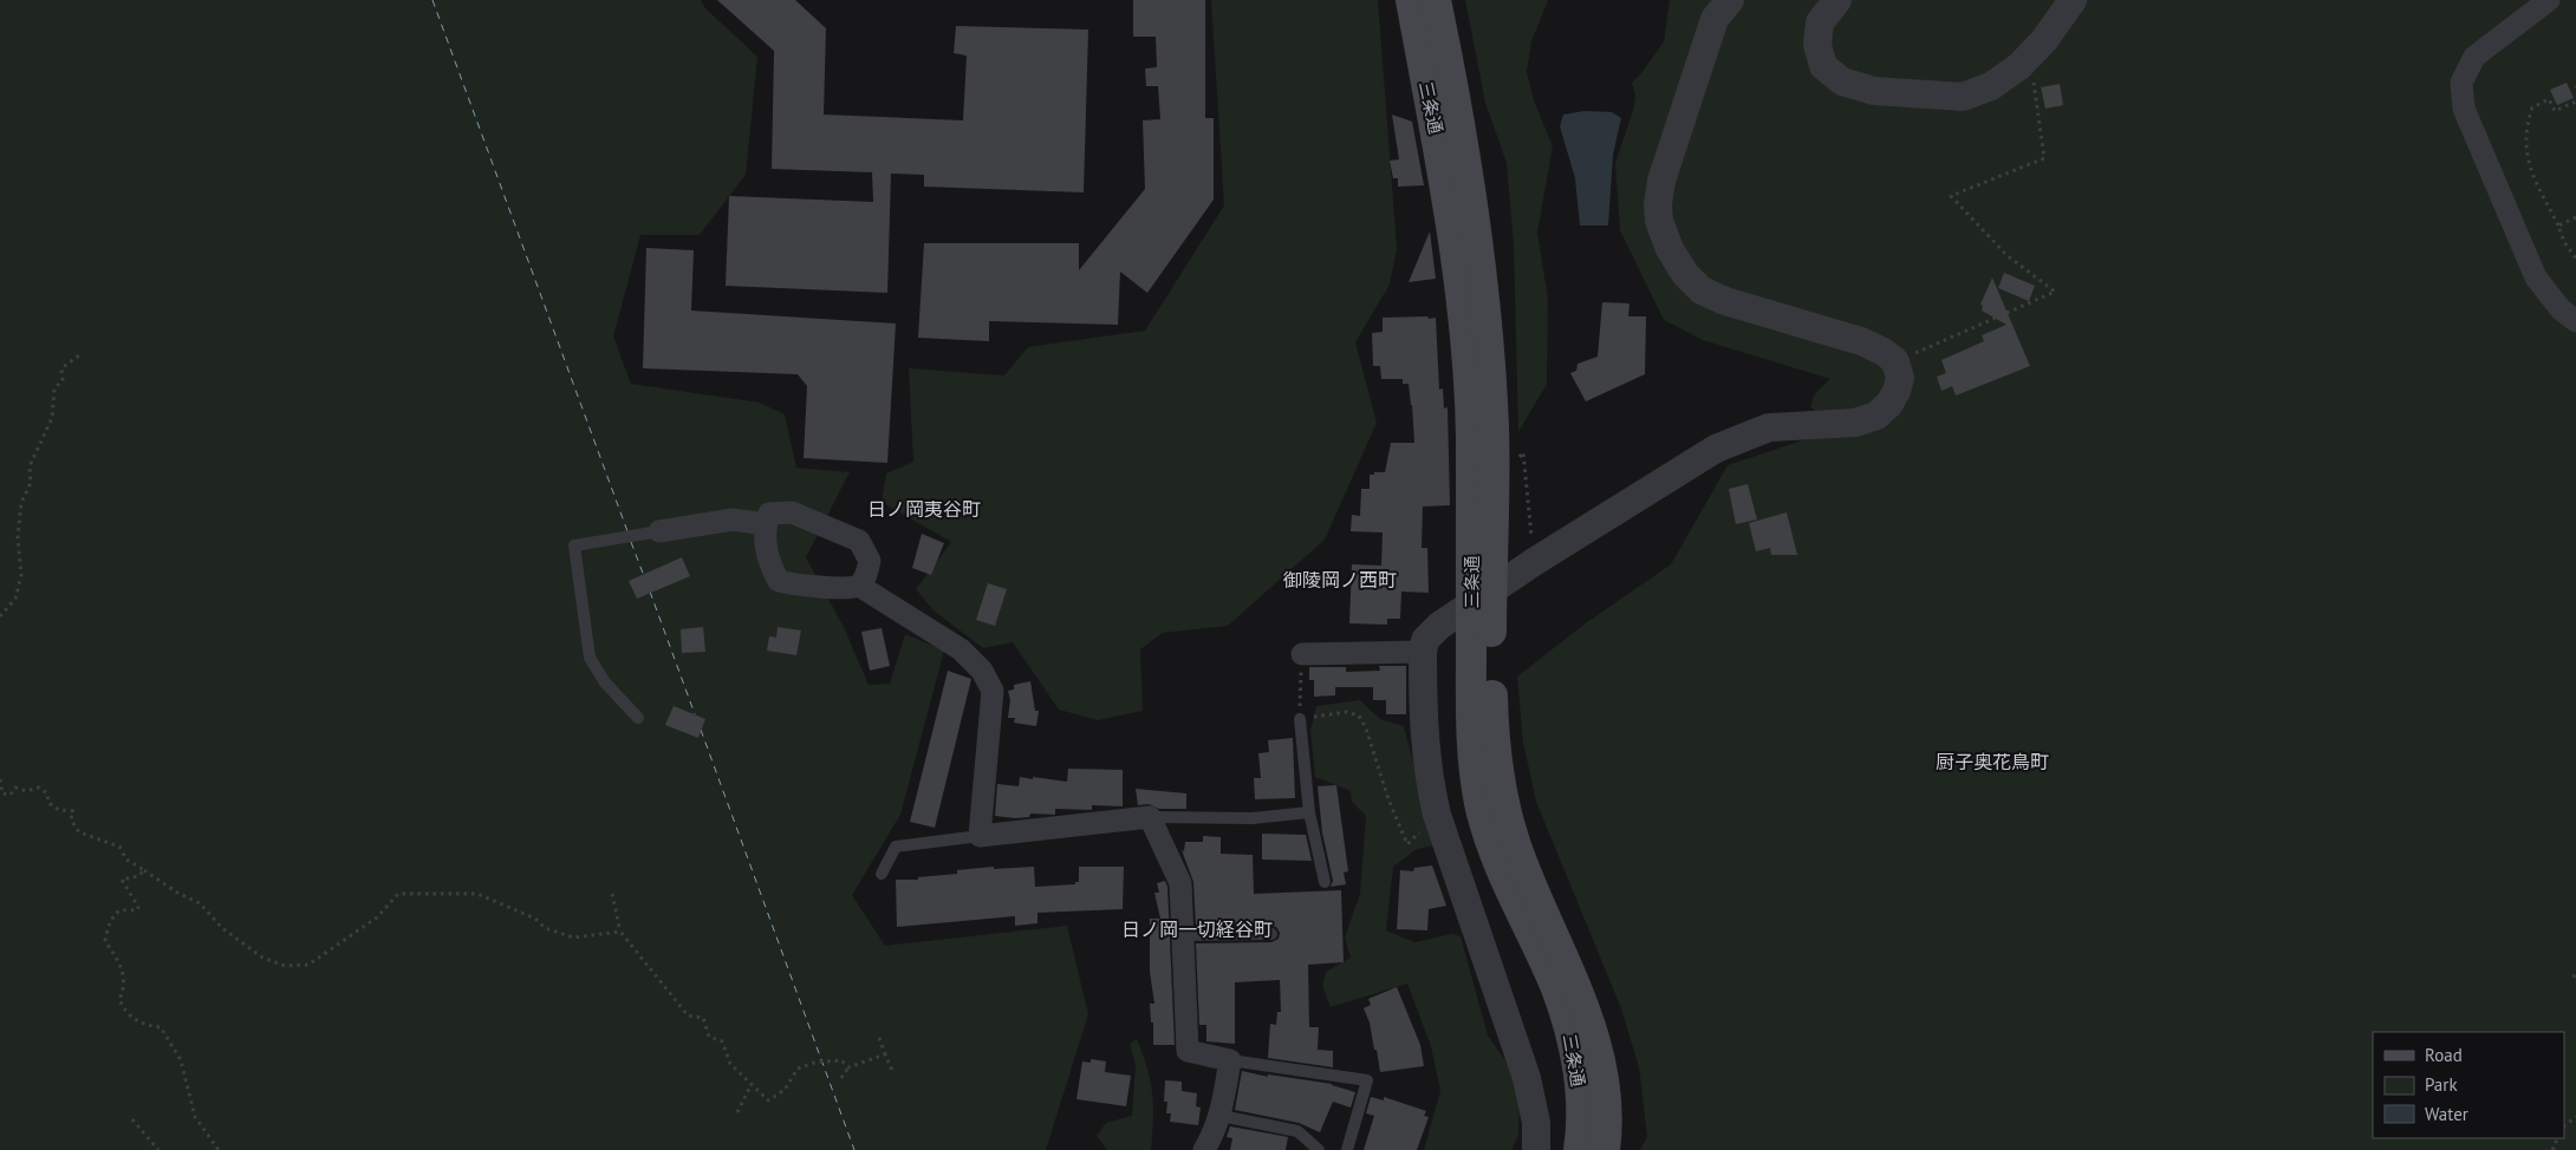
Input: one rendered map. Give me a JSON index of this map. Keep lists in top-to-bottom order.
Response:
{
  "streets": {
    "main road": ["三条通"]
  },
  "districts": [
    "日ノ岡夷谷町",
    "御陵岡ノ西町",
    "厨子奥花鳥町",
    "日ノ岡一切経谷町"
  ],
  "legend": ["Road", "Park", "Water"]
}
